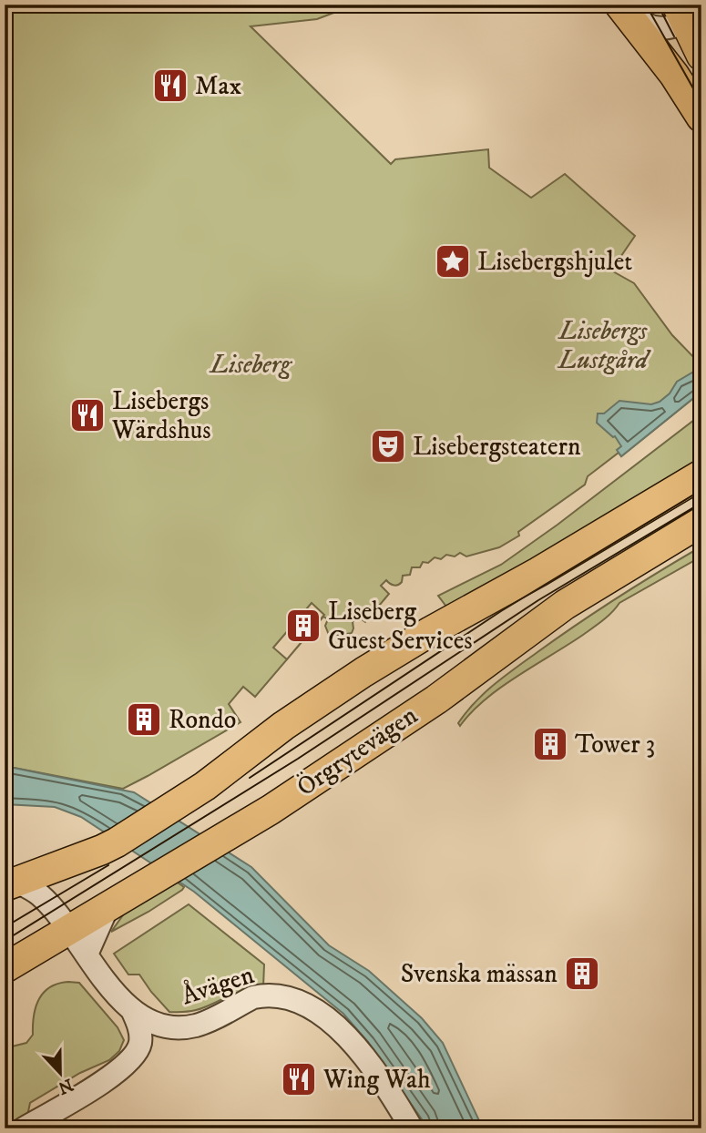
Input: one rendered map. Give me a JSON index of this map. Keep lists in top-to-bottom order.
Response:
{
  "streets": {
    "main road": ["Örgrytevägen"],
    "street": ["Åvägen"]
  },
  "crossings": [
    ["Örgrytevägen", "Åvägen"]
  ],
  "parks": ["Lisebergs Lustgård", "Liseberg"],
  "places": {
    "restaurant": ["Max", "Lisebergs Wärdshus", "Wing Wah"],
    "place": ["Lisebergshjulet"],
    "theatre": ["Lisebergsteatern"],
    "building": [
      "Liseberg Guest Services",
      "Rondo",
      "Tower 3",
      "Svenska mässan"
    ]
  },
  "north": "bottom"
}
